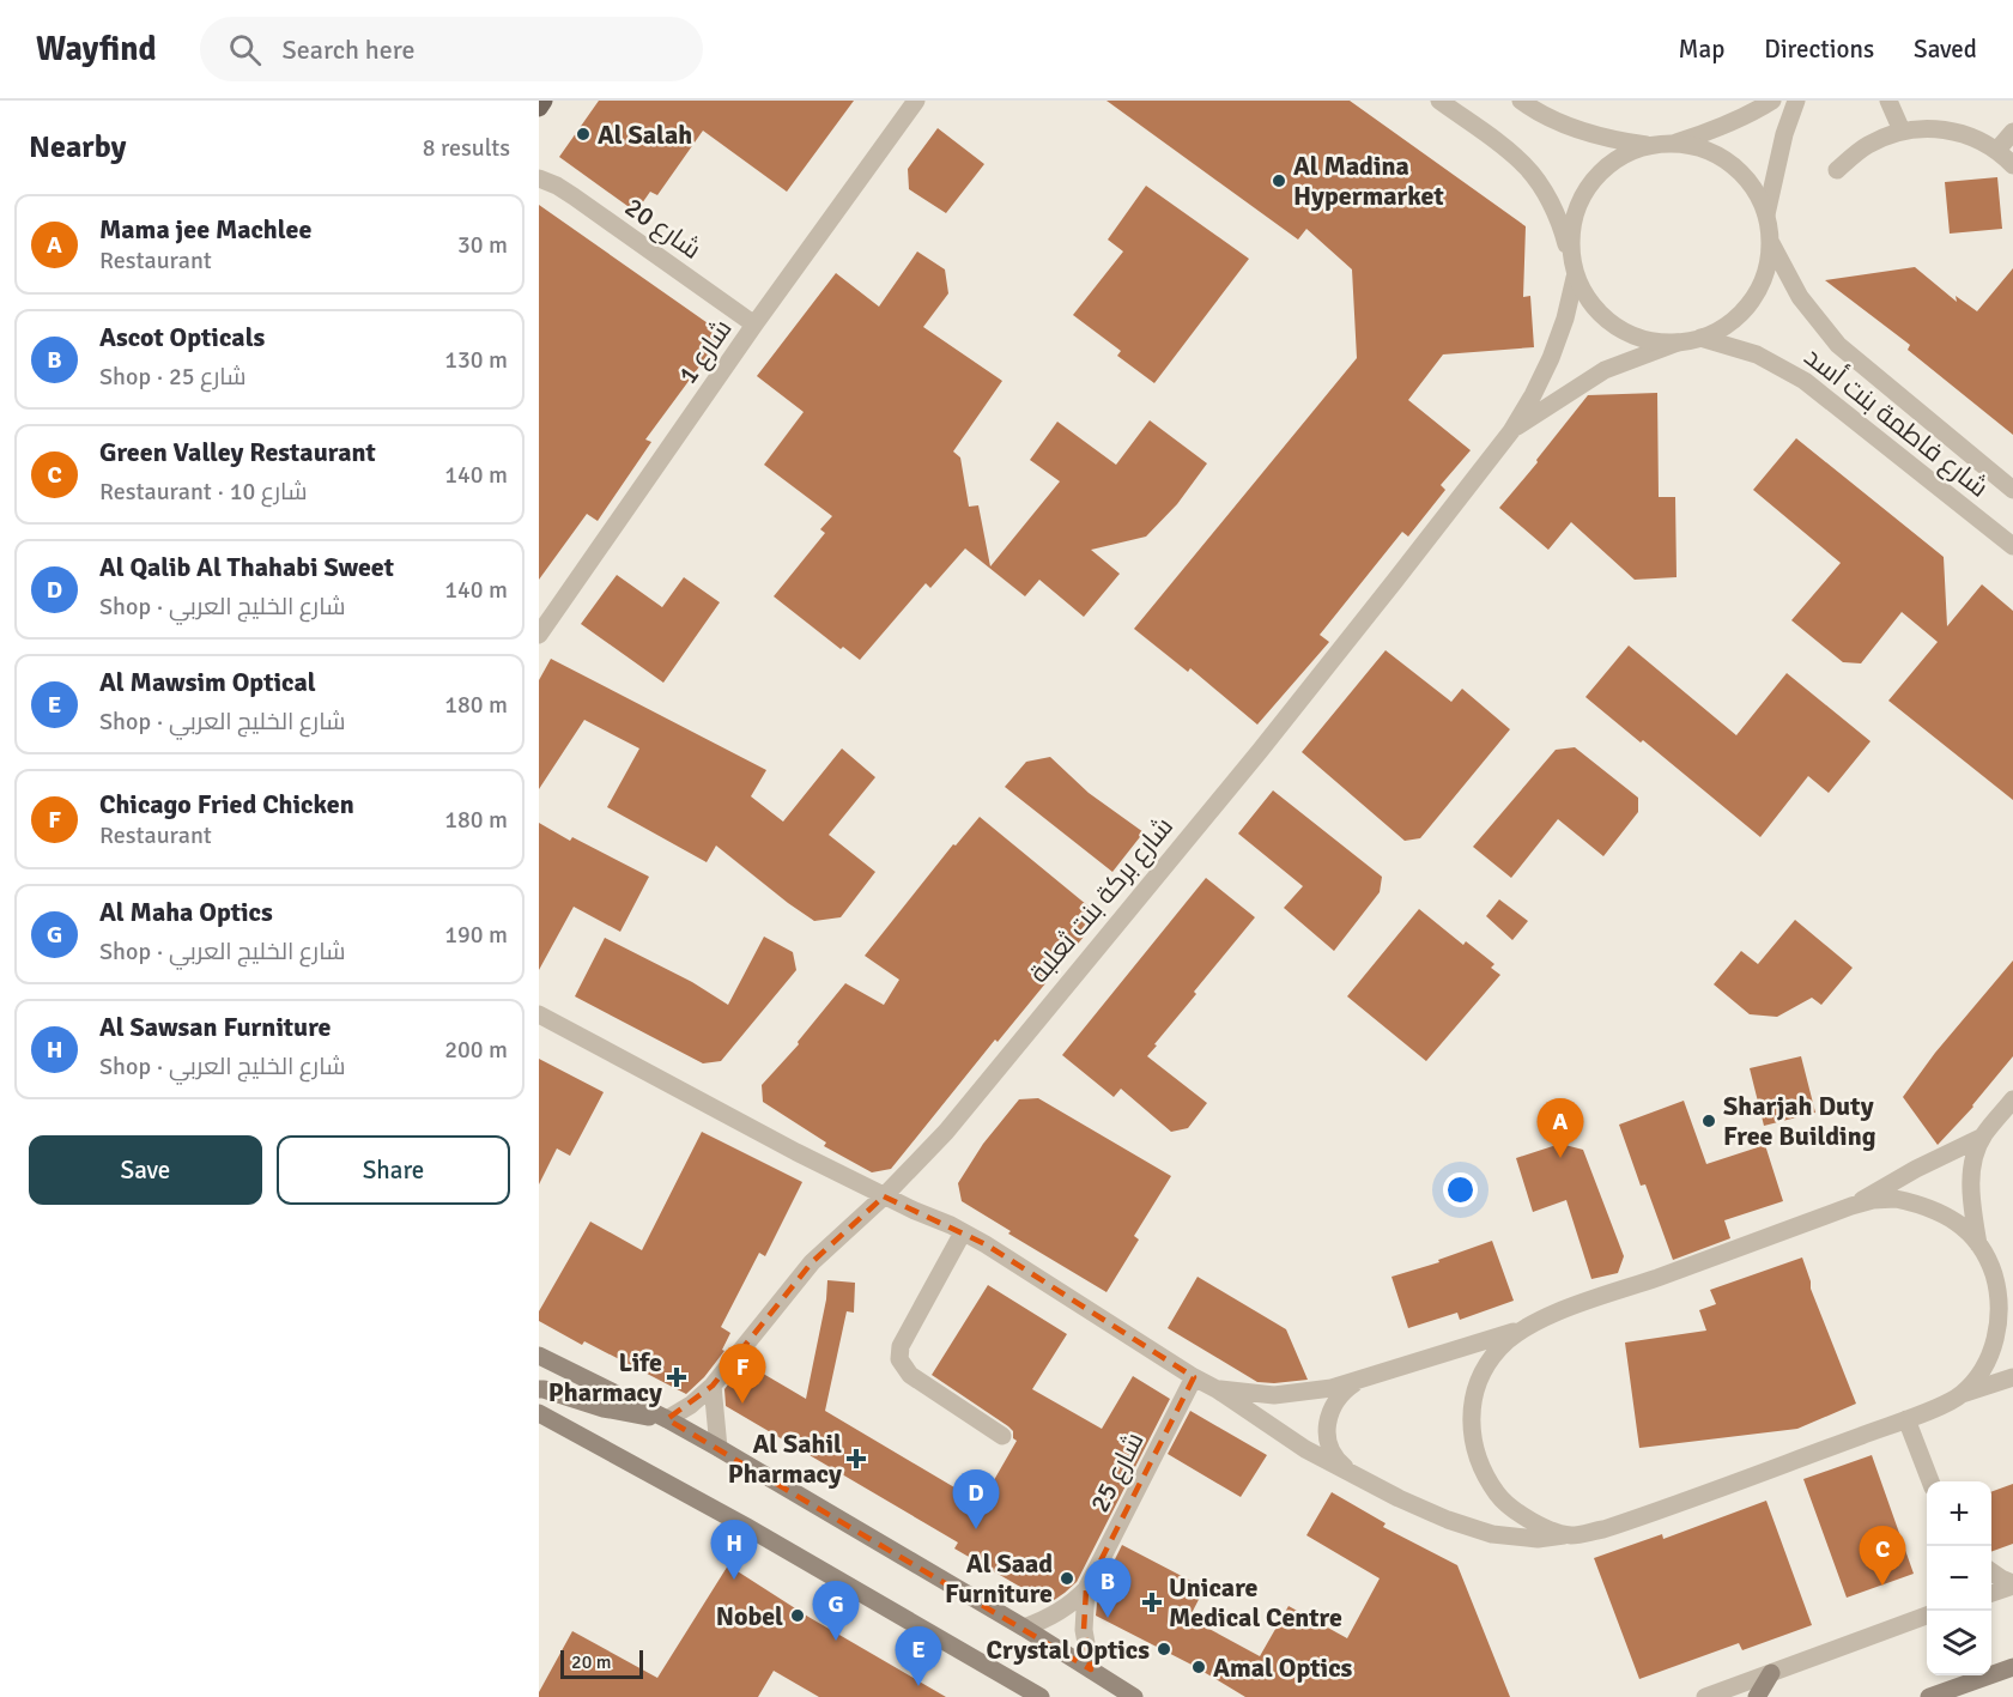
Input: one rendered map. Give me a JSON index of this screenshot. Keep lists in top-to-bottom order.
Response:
{
  "streets": {
    "street": [
      "شارع 20",
      "شارع 1",
      "شارع فاطمة بنت أسد",
      "شارع بركة بنت ثعلبة",
      "شارع 25"
    ]
  },
  "crossings": [
    ["شارع 20", "شارع 1"],
    ["شارع فاطمة بنت أسد", "شارع بركة بنت ثعلبة"]
  ],
  "places": {
    "other": [
      "Al Salah",
      "Al Madina Hypermarket",
      "Sharjah Duty Free Building",
      "Al Saad Furniture",
      "Nobel",
      "Crystal Optics",
      "Amal Optics"
    ],
    "health": ["Life Pharmacy", "Al Sahil Pharmacy", "Unicare Medical Centre"]
  },
  "scale_bar": "20 m",
  "page": {
    "header": "Wayfind",
    "search": "Search here",
    "nav": ["Map", "Directions", "Saved"],
    "heading": ["Nearby", "8 results"],
    "list": [
      {
        "mark": "A",
        "name": "Mama jee Machlee",
        "note": "Restaurant",
        "value": "30 m"
      },
      {
        "mark": "B",
        "name": "Ascot Opticals",
        "note": "Shop · شارع 25",
        "value": "130 m"
      },
      {
        "mark": "C",
        "name": "Green Valley Restaurant",
        "note": "Restaurant · شارع 10",
        "value": "140 m"
      },
      {
        "mark": "D",
        "name": "Al Qalib Al Thahabi Sweet",
        "note": "Shop · شارع الخليج العربي",
        "value": "140 m"
      },
      {
        "mark": "E",
        "name": "Al Mawsim Optical",
        "note": "Shop · شارع الخليج العربي",
        "value": "180 m"
      },
      {
        "mark": "F",
        "name": "Chicago Fried Chicken",
        "note": "Restaurant",
        "value": "180 m"
      },
      {
        "mark": "G",
        "name": "Al Maha Optics",
        "note": "Shop · شارع الخليج العربي",
        "value": "190 m"
      },
      {
        "mark": "H",
        "name": "Al Sawsan Furniture",
        "note": "Shop · شارع الخليج العربي",
        "value": "200 m"
      }
    ],
    "pins": [
      "A",
      "F",
      "D",
      "H",
      "C",
      "B",
      "G",
      "E"
    ],
    "buttons": ["Save", "Share"],
    "map_buttons": ["+", "−"],
    "scale": "20 m"
  }
}
